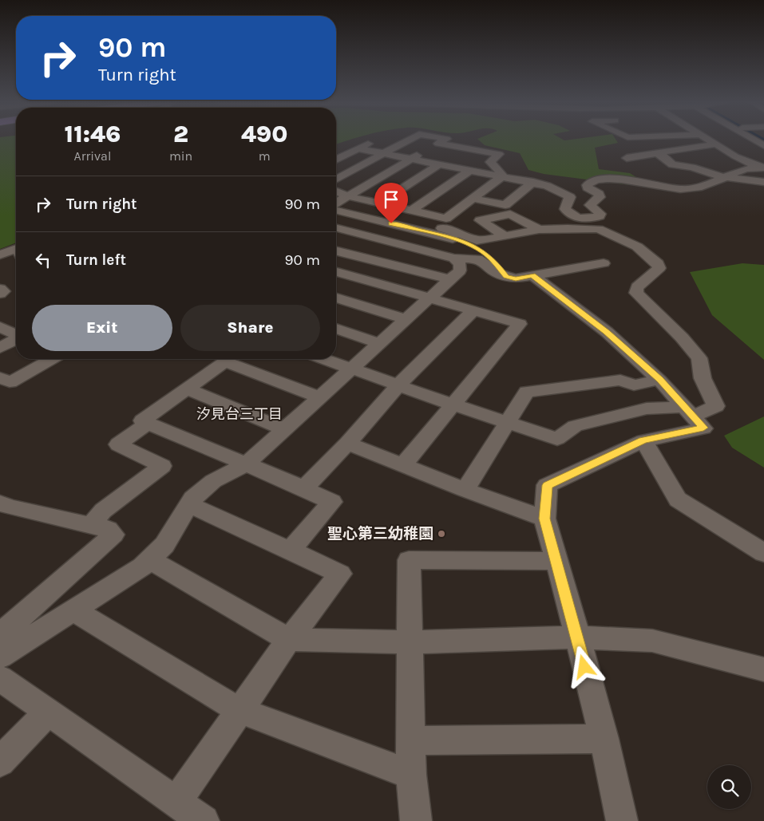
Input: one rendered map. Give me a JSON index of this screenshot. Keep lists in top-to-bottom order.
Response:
{
  "districts": ["汐見台三丁目"],
  "places": ["聖心第三幼稚園"],
  "page": {
    "turn": ["90 m", "Turn right"],
    "eta": [
      "11:46",
      "Arrival",
      "2",
      "min",
      "490",
      "m"
    ],
    "list": [
      {
        "name": "Turn right",
        "value": "90 m"
      },
      {
        "name": "Turn left",
        "value": "90 m"
      }
    ],
    "buttons": ["Exit", "Share"]
  }
}
